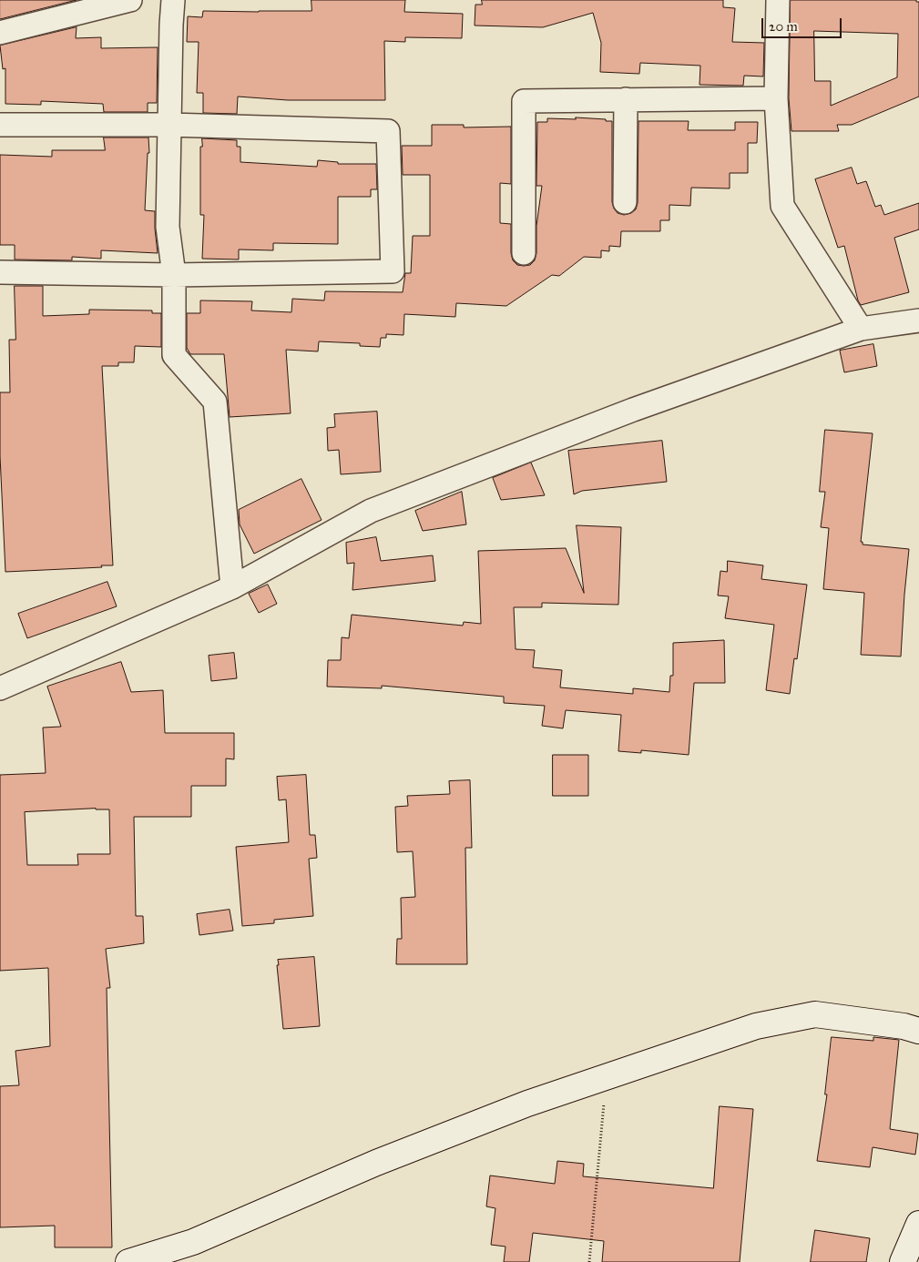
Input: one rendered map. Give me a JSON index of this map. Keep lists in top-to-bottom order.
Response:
{
  "scale_bar": "20 m"
}
